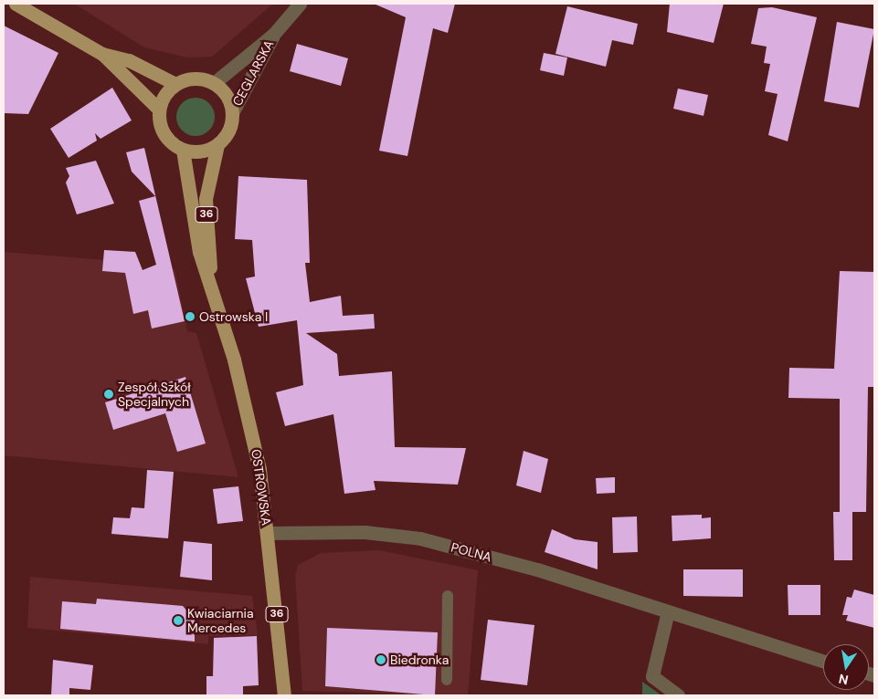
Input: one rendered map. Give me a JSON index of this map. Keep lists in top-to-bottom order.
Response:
{
  "streets": {
    "main road": ["36", "OSTROWSKA"],
    "street": ["CEGLARSKA", "POLNA"]
  },
  "crossings": [
    ["CEGLARSKA", "36"],
    ["CEGLARSKA", "OSTROWSKA"],
    ["36", "OSTROWSKA"],
    ["OSTROWSKA", "POLNA"]
  ],
  "places": [
    "Ostrowska I",
    "Zespół Szkół Specjalnych",
    "Kwiaciarnia Mercedes",
    "Biedronka"
  ],
  "north": "bottom"
}
